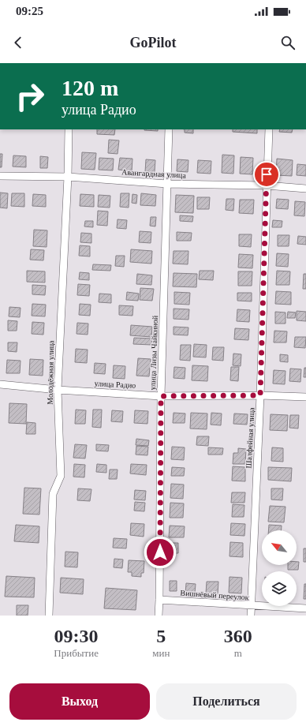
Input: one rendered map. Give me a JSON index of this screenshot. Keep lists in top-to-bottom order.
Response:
{
  "streets": {
    "street": [
      "Авангардная улица",
      "улица Лизы Чайкиной",
      "Молодёжная улица",
      "улица Радио",
      "Шалфейная улица",
      "Вишнёвый переулок"
    ]
  },
  "crossings": [
    ["Авангардная улица", "улица Лизы Чайкиной"],
    ["Авангардная улица", "Молодёжная улица"],
    ["Авангардная улица", "Шалфейная улица"],
    ["улица Лизы Чайкиной", "улица Радио"],
    ["улица Лизы Чайкиной", "Вишнёвый переулок"],
    ["Молодёжная улица", "улица Радио"],
    ["улица Радио", "Шалфейная улица"],
    ["Шалфейная улица", "Вишнёвый переулок"]
  ],
  "north": "top left",
  "page": {
    "status": "09:25",
    "header": "GoPilot",
    "turn": ["120 m", "улица Радио"],
    "eta": [
      "09:30",
      "Прибытие",
      "5",
      "мин",
      "360",
      "m"
    ],
    "buttons": ["Выход", "Поделиться"]
  }
}
